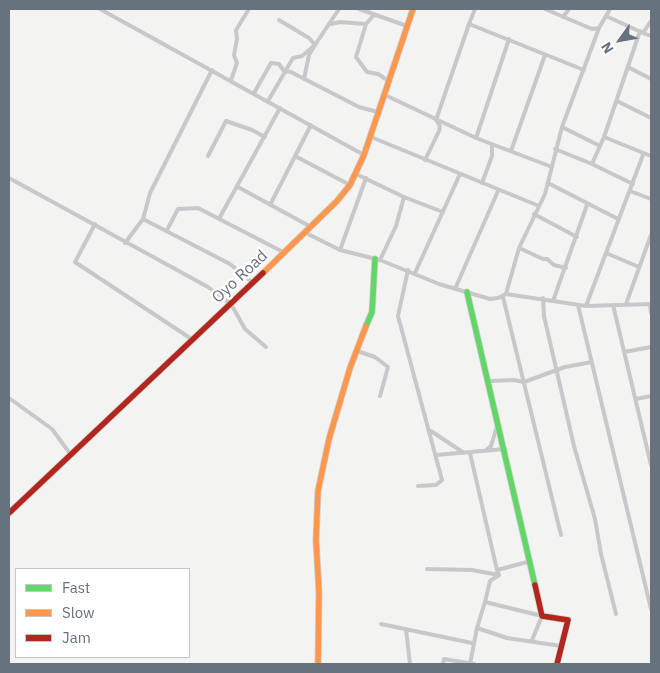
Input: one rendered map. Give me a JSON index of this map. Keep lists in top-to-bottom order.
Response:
{
  "streets": {
    "street": ["Oyo Road"]
  },
  "legend": ["Fast", "Slow", "Jam"],
  "north": "bottom left"
}
